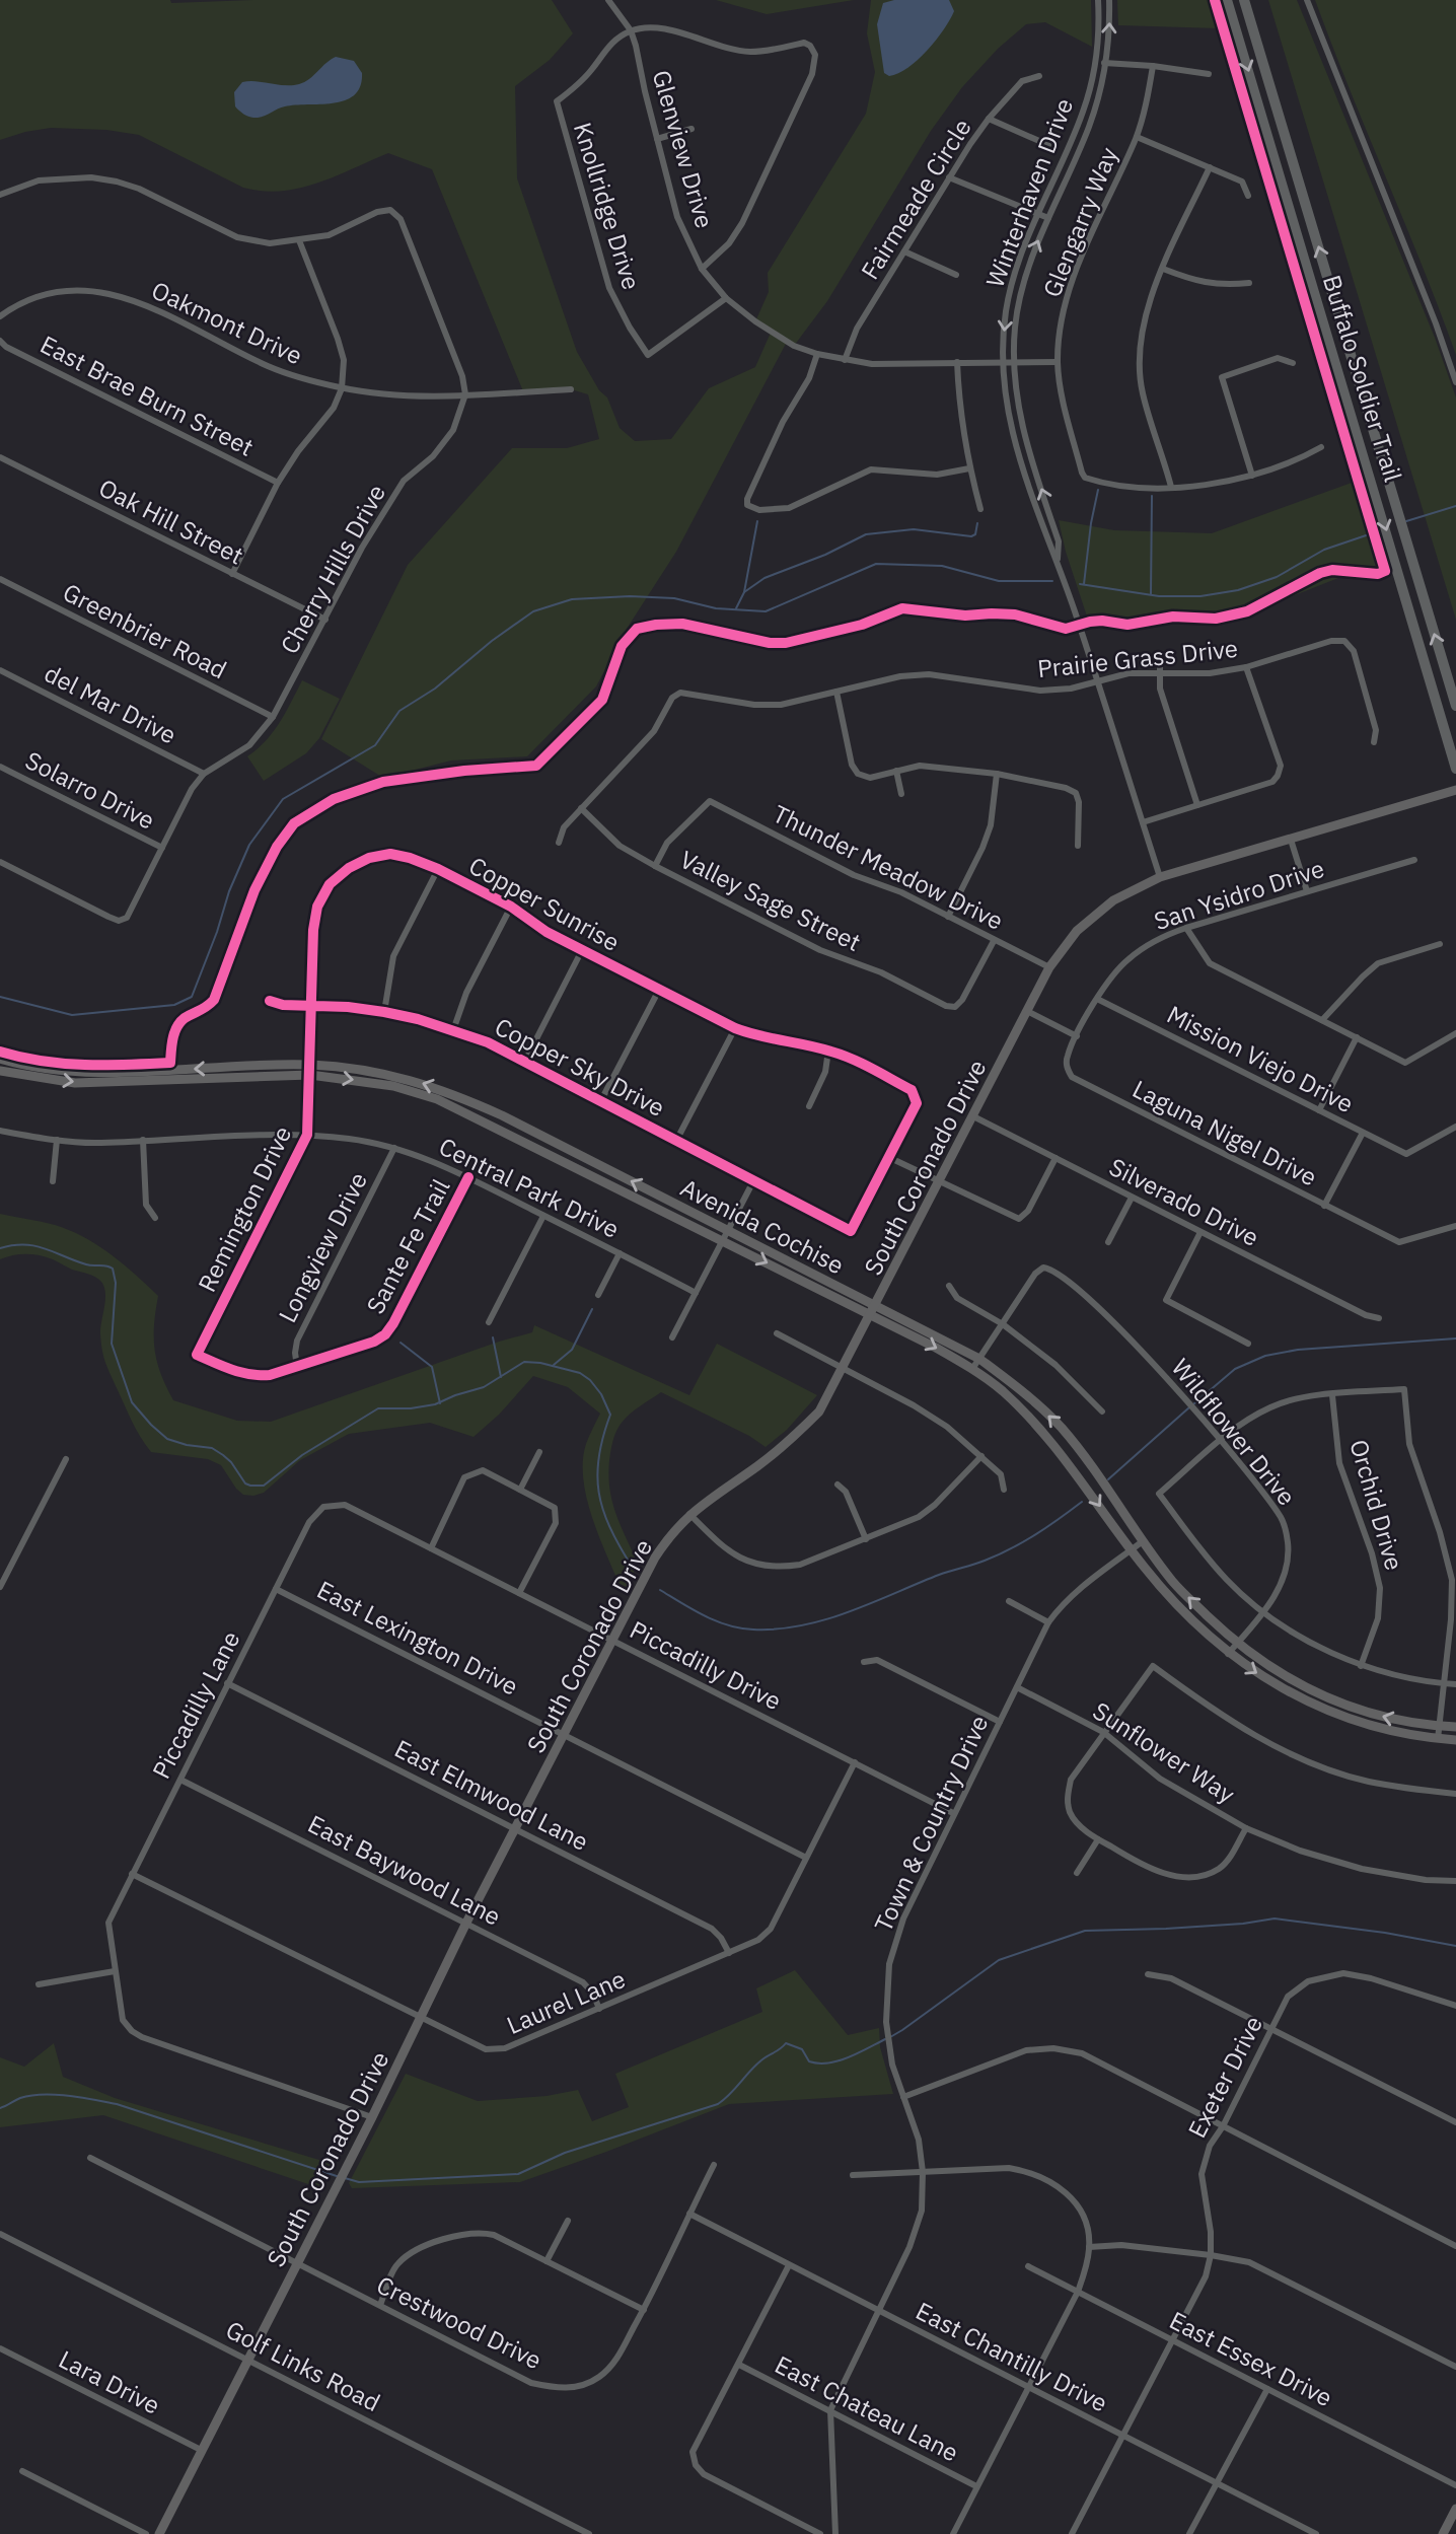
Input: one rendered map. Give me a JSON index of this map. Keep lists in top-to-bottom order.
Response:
{
  "streets": {
    "main road": ["Buffalo Soldier Trail"],
    "street": [
      "Glenview Drive",
      "Winterhaven Drive",
      "Fairmeade Circle",
      "Knollridge Drive",
      "Glengarry Way",
      "Oakmont Drive",
      "East Brae Burn Street",
      "Oak Hill Street",
      "Cherry Hills Drive",
      "Greenbrier Road",
      "Prairie Grass Drive",
      "del Mar Drive",
      "Solarro Drive",
      "Thunder Meadow Drive",
      "San Ysidro Drive",
      "Valley Sage Street",
      "Copper Sunrise",
      "Mission Viejo Drive",
      "Copper Sky Drive",
      "Laguna Nigel Drive",
      "South Coronado Drive",
      "Central Park Drive",
      "Silverado Drive",
      "Remington Drive",
      "Avenida Cochise",
      "Sante Fe Trail",
      "Longview Drive",
      "Wildflower Drive",
      "Orchid Drive",
      "East Lexington Drive",
      "Piccadilly Drive",
      "Piccadilly Lane",
      "Sunflower Way",
      "East Elmwood Lane",
      "Town & Country Drive",
      "East Baywood Lane",
      "Laurel Lane",
      "Exeter Drive",
      "Crestwood Drive",
      "East Chantilly Drive",
      "East Essex Drive",
      "Golf Links Road",
      "Lara Drive",
      "East Chateau Lane"
    ]
  },
  "crossings": [
    ["Glenview Drive", "Winterhaven Drive"],
    ["Glenview Drive", "Fairmeade Circle"],
    ["Glenview Drive", "Knollridge Drive"],
    ["Glenview Drive", "Glengarry Way"],
    ["Winterhaven Drive", "Prairie Grass Drive"],
    ["Winterhaven Drive", "South Coronado Drive"],
    ["Oakmont Drive", "Cherry Hills Drive"],
    ["Oak Hill Street", "Cherry Hills Drive"],
    ["Cherry Hills Drive", "Greenbrier Road"],
    ["Cherry Hills Drive", "del Mar Drive"],
    ["Cherry Hills Drive", "Solarro Drive"],
    ["Prairie Grass Drive", "Valley Sage Street"],
    ["Thunder Meadow Drive", "Valley Sage Street"],
    ["Thunder Meadow Drive", "South Coronado Drive"],
    ["San Ysidro Drive", "Mission Viejo Drive"],
    ["San Ysidro Drive", "Laguna Nigel Drive"],
    ["Copper Sunrise", "Copper Sky Drive"],
    ["Copper Sunrise", "Remington Drive"],
    ["Copper Sunrise", "Avenida Cochise"],
    ["South Coronado Drive", "Silverado Drive"],
    ["South Coronado Drive", "Avenida Cochise"],
    ["South Coronado Drive", "East Lexington Drive"],
    ["South Coronado Drive", "Piccadilly Drive"],
    ["South Coronado Drive", "East Elmwood Lane"],
    ["South Coronado Drive", "East Baywood Lane"],
    ["South Coronado Drive", "Laurel Lane"],
    ["South Coronado Drive", "Crestwood Drive"],
    ["South Coronado Drive", "Golf Links Road"],
    ["South Coronado Drive", "Lara Drive"],
    ["Central Park Drive", "Remington Drive"],
    ["Central Park Drive", "Sante Fe Trail"],
    ["Central Park Drive", "Longview Drive"],
    ["Remington Drive", "Avenida Cochise"],
    ["Remington Drive", "Sante Fe Trail"],
    ["Remington Drive", "Longview Drive"],
    ["Avenida Cochise", "Wildflower Drive"],
    ["Avenida Cochise", "Town & Country Drive"],
    ["Sante Fe Trail", "Longview Drive"],
    ["East Lexington Drive", "Piccadilly Lane"],
    ["East Lexington Drive", "Laurel Lane"],
    ["Piccadilly Drive", "Piccadilly Lane"],
    ["Piccadilly Drive", "Town & Country Drive"],
    ["Piccadilly Drive", "Laurel Lane"],
    ["Piccadilly Lane", "East Elmwood Lane"],
    ["Piccadilly Lane", "East Baywood Lane"],
    ["Piccadilly Lane", "Laurel Lane"],
    ["Sunflower Way", "Town & Country Drive"],
    ["East Elmwood Lane", "Laurel Lane"],
    ["Town & Country Drive", "East Chantilly Drive"],
    ["Town & Country Drive", "East Chateau Lane"],
    ["East Baywood Lane", "Laurel Lane"],
    ["Exeter Drive", "East Chantilly Drive"],
    ["Exeter Drive", "East Essex Drive"],
    ["Crestwood Drive", "East Chantilly Drive"]
  ]
}
